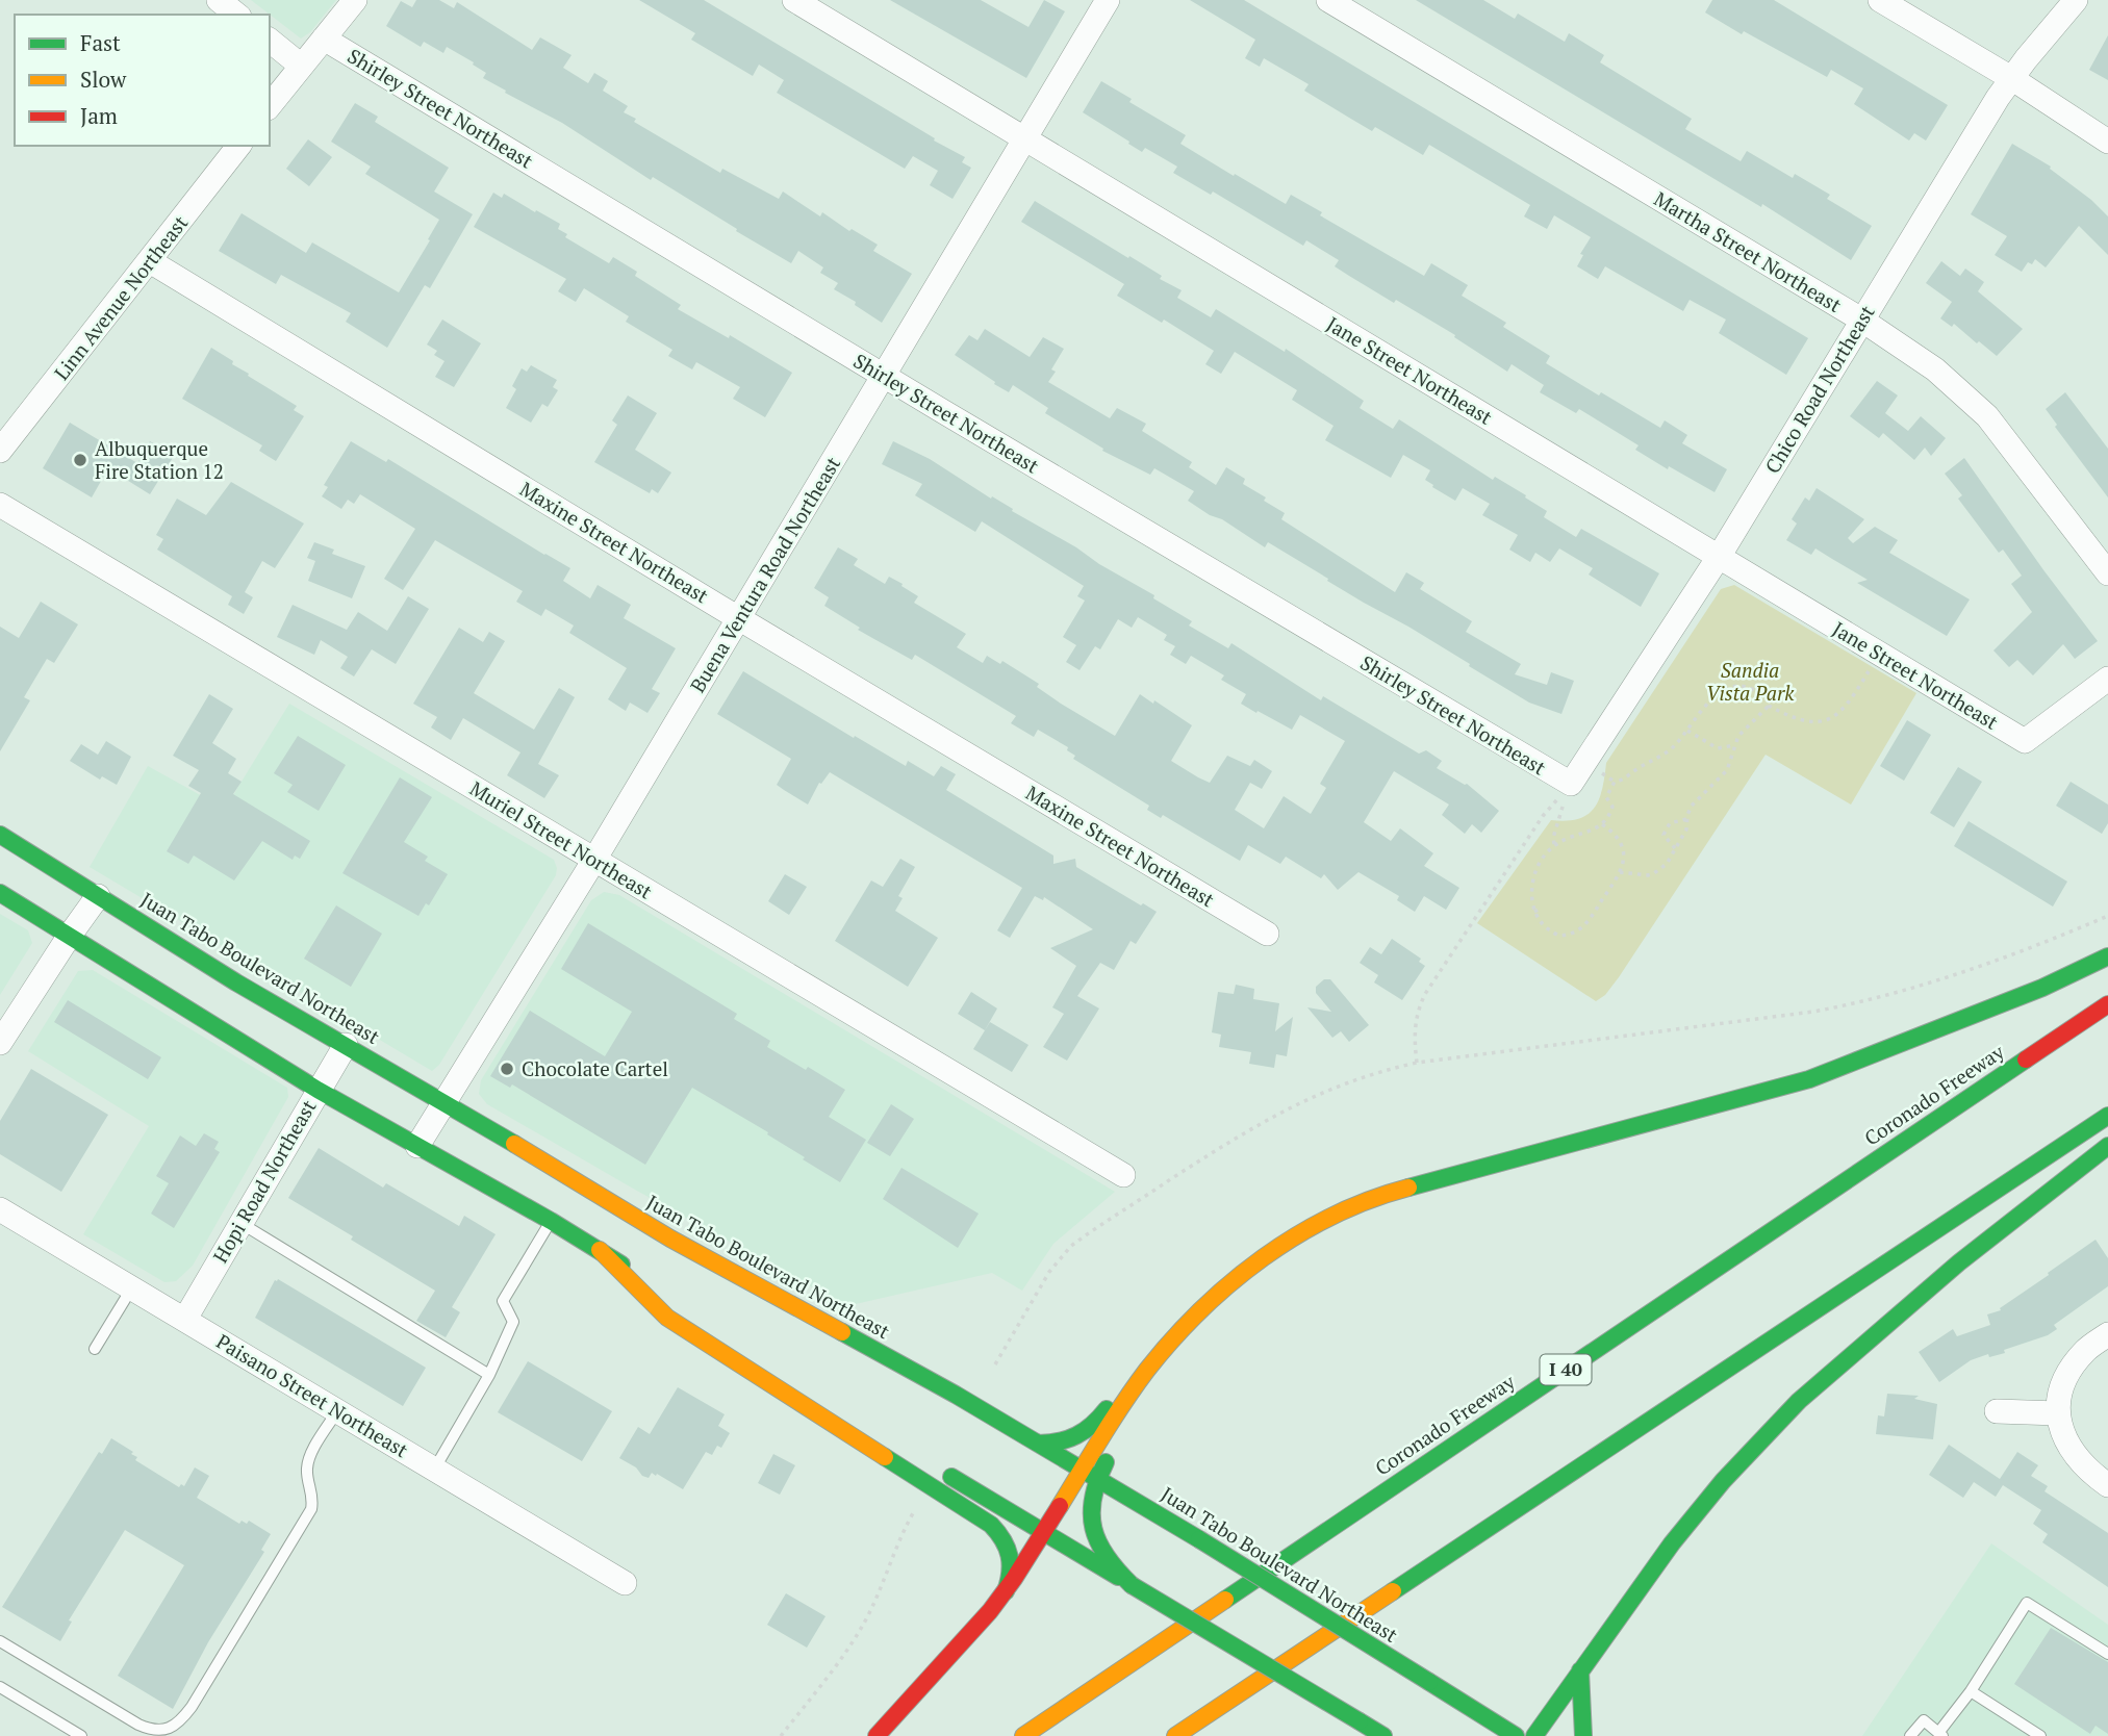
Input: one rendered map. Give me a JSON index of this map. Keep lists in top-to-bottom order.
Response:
{
  "streets": {
    "main road": ["Juan Tabo Boulevard Northeast", "Coronado Freeway", "I 40"],
    "street": [
      "Shirley Street Northeast",
      "Martha Street Northeast",
      "Linn Avenue Northeast",
      "Jane Street Northeast",
      "Chico Road Northeast",
      "Maxine Street Northeast",
      "Buena Ventura Road Northeast",
      "Muriel Street Northeast",
      "Hopi Road Northeast",
      "Paisano Street Northeast"
    ]
  },
  "crossings": [
    ["Shirley Street Northeast", "Chico Road Northeast"],
    ["Shirley Street Northeast", "Buena Ventura Road Northeast"],
    ["Martha Street Northeast", "Chico Road Northeast"],
    ["Linn Avenue Northeast", "Maxine Street Northeast"],
    ["Jane Street Northeast", "Chico Road Northeast"],
    ["Jane Street Northeast", "Buena Ventura Road Northeast"],
    ["Maxine Street Northeast", "Buena Ventura Road Northeast"],
    ["Buena Ventura Road Northeast", "Muriel Street Northeast"],
    ["Buena Ventura Road Northeast", "Juan Tabo Boulevard Northeast"],
    ["Juan Tabo Boulevard Northeast", "Hopi Road Northeast"],
    ["Hopi Road Northeast", "Paisano Street Northeast"]
  ],
  "parks": ["Sandia Vista Park"],
  "places": ["Albuquerque Fire Station 12", "Chocolate Cartel"],
  "legend": ["Fast", "Slow", "Jam"]
}
